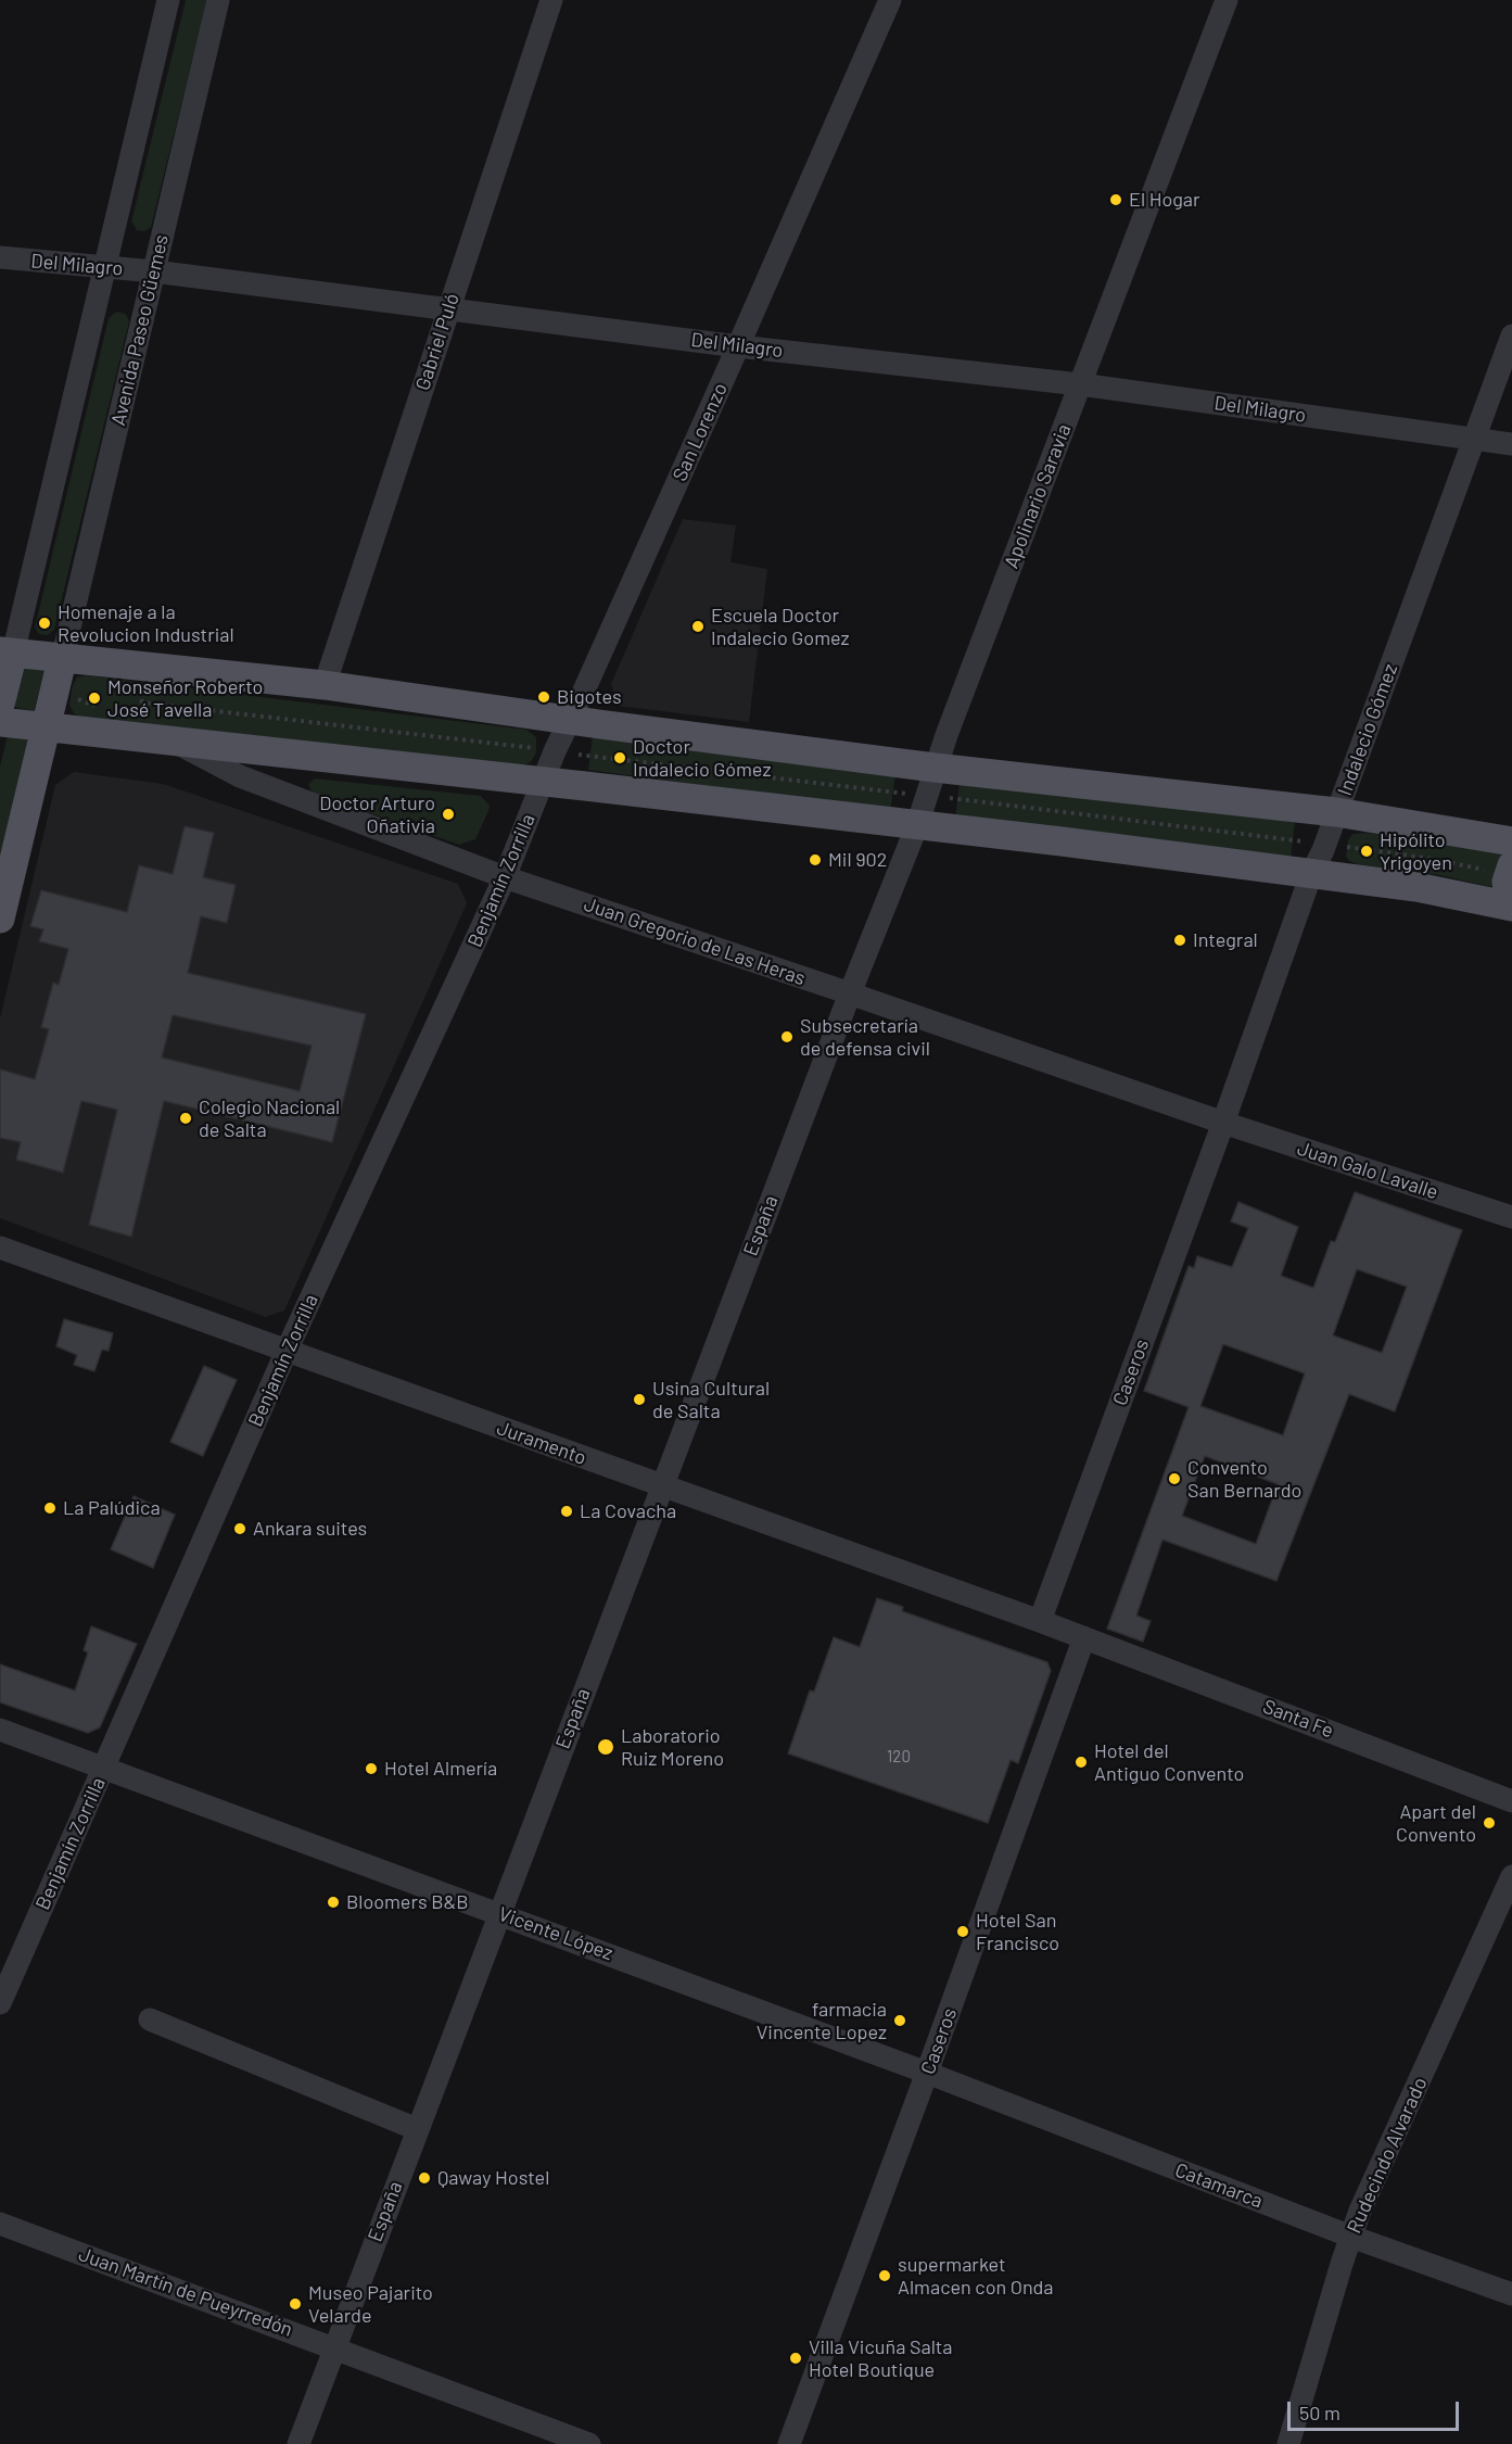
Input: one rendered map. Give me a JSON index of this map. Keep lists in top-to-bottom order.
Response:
{
  "streets": {
    "street": [
      "Del Milagro",
      "Avenida Paseo Güemes",
      "Gabriel Puló",
      "San Lorenzo",
      "Apolinario Saravia",
      "Indalecio Gómez",
      "Benjamín Zorrilla",
      "Juan Gregorio de Las Heras",
      "Juan Galo Lavalle",
      "España",
      "Caseros",
      "Juramento",
      "Santa Fe",
      "Vicente López",
      "Rudecindo Alvarado",
      "Catamarca",
      "Juan Martín de Pueyrredón"
    ]
  },
  "crossings": [
    ["Del Milagro", "Avenida Paseo Güemes"],
    ["Del Milagro", "Gabriel Puló"],
    ["Del Milagro", "San Lorenzo"],
    ["Del Milagro", "Apolinario Saravia"],
    ["Del Milagro", "Indalecio Gómez"],
    ["San Lorenzo", "Benjamín Zorrilla"],
    ["Apolinario Saravia", "Juan Gregorio de Las Heras"],
    ["Apolinario Saravia", "España"],
    ["Indalecio Gómez", "Juan Gregorio de Las Heras"],
    ["Indalecio Gómez", "Juan Galo Lavalle"],
    ["Indalecio Gómez", "Caseros"],
    ["Benjamín Zorrilla", "Juan Gregorio de Las Heras"],
    ["Benjamín Zorrilla", "Juramento"],
    ["Benjamín Zorrilla", "Vicente López"],
    ["Juan Gregorio de Las Heras", "Juan Galo Lavalle"],
    ["Juan Gregorio de Las Heras", "España"],
    ["Juan Gregorio de Las Heras", "Caseros"],
    ["Juan Galo Lavalle", "Caseros"],
    ["España", "Juramento"],
    ["España", "Vicente López"],
    ["España", "Juan Martín de Pueyrredón"],
    ["Caseros", "Juramento"],
    ["Caseros", "Santa Fe"],
    ["Caseros", "Vicente López"],
    ["Caseros", "Catamarca"],
    ["Juramento", "Santa Fe"],
    ["Vicente López", "Catamarca"],
    ["Rudecindo Alvarado", "Catamarca"]
  ],
  "places": [
    "El Hogar",
    "Homenaje a la Revolucion Industrial",
    "Escuela Doctor Indalecio Gomez",
    "Bigotes",
    "Monseñor Roberto José Tavella",
    "Doctor Indalecio Gómez",
    "Doctor Arturo Oñativia",
    "Hipólito Yrigoyen",
    "Mil 902",
    "Integral",
    "Subsecretaría de defensa civil",
    "Colegio Nacional de Salta",
    "Usina Cultural de Salta",
    "Convento San Bernardo",
    "La Palúdica",
    "La Covacha",
    "Ankara suites",
    "Laboratorio Ruiz Moreno",
    "Hotel del Antiguo Convento",
    "Hotel Almería",
    "Apart del Convento",
    "Bloomers B&B",
    "Hotel San Francisco",
    "farmacia Vincente Lopez",
    "Qaway Hostel",
    "supermarket Almacen con Onda",
    "Museo Pajarito Velarde",
    "Villa Vicuña Salta Hotel Boutique"
  ],
  "house_numbers": ["120"],
  "scale_bar": "50 m"
}
